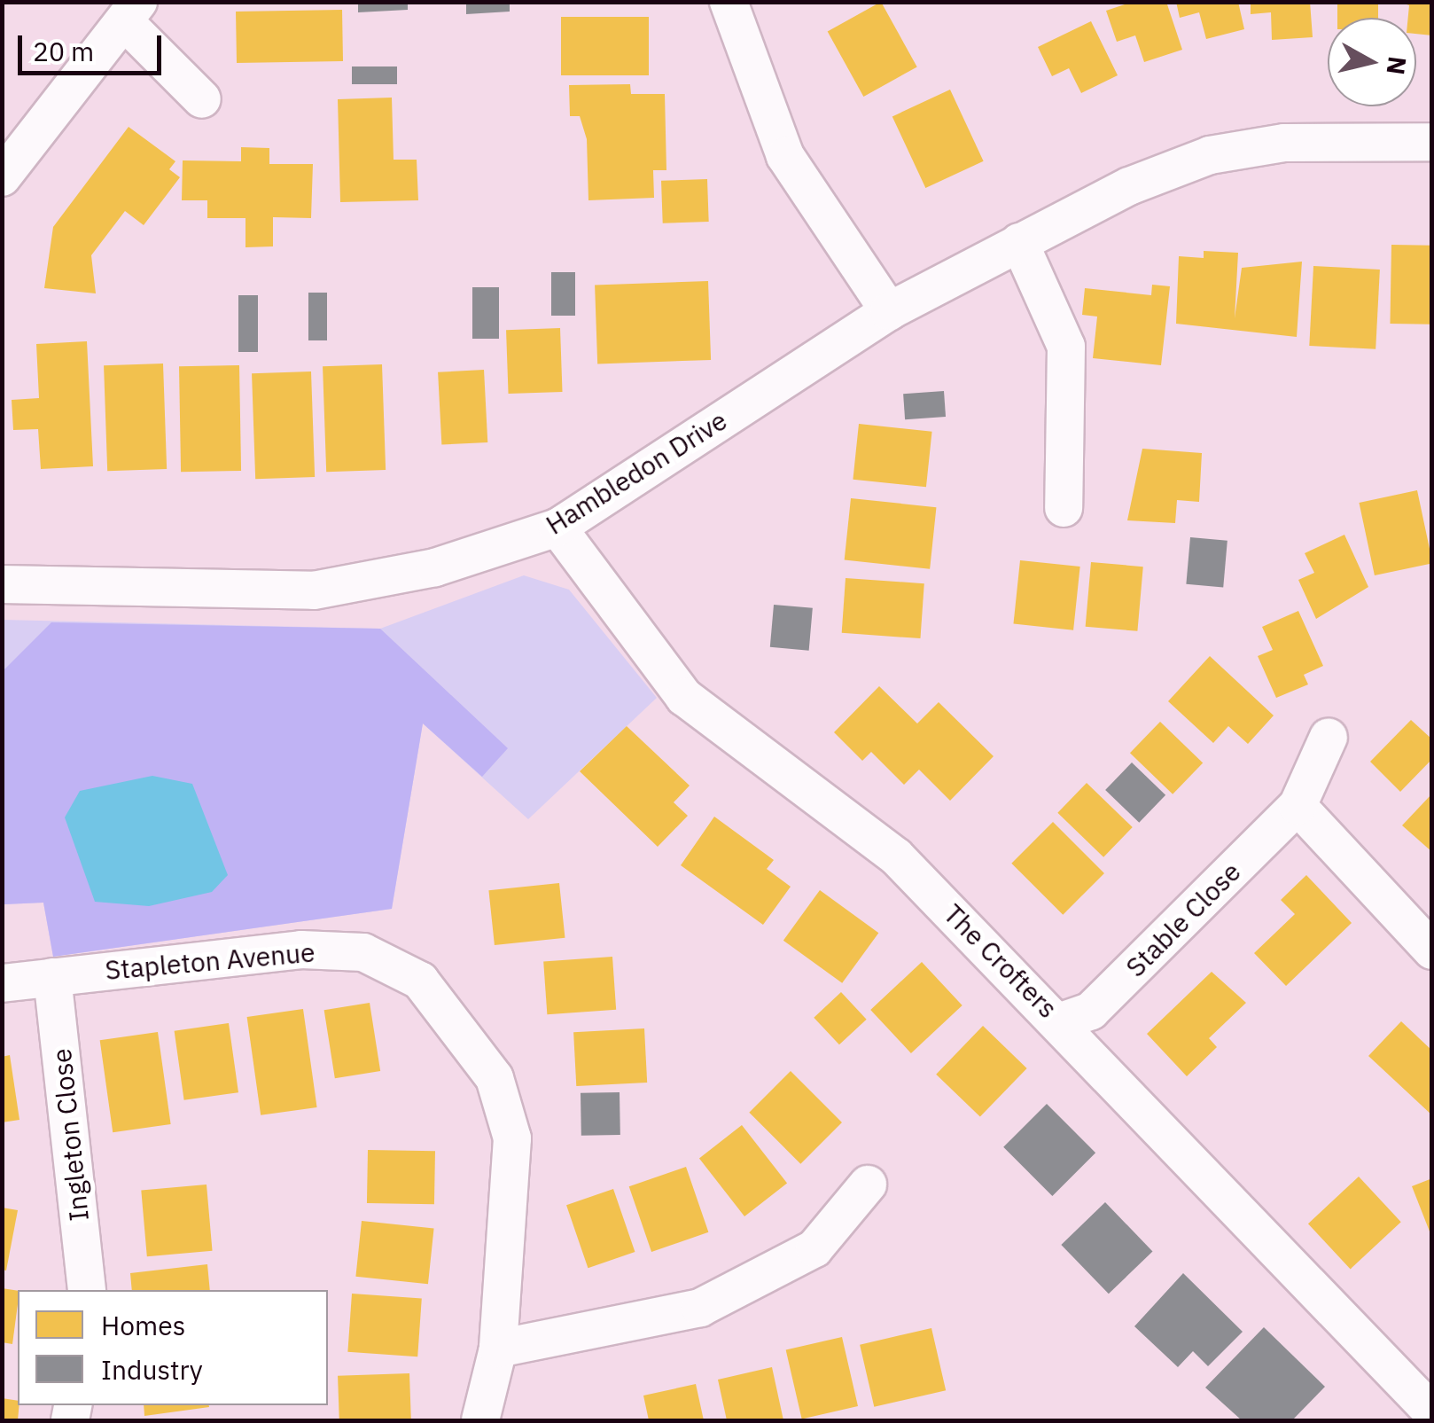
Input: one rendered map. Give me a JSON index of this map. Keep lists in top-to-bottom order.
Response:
{
  "streets": {
    "street": [
      "Hambledon Drive",
      "Stable Close",
      "Stapleton Avenue",
      "The Crofters",
      "Ingleton Close"
    ]
  },
  "crossings": [
    ["Hambledon Drive", "The Crofters"],
    ["Stable Close", "The Crofters"],
    ["Stapleton Avenue", "Ingleton Close"]
  ],
  "legend": ["Homes", "Industry"],
  "scale_bar": "20 m",
  "north": "right"
}
